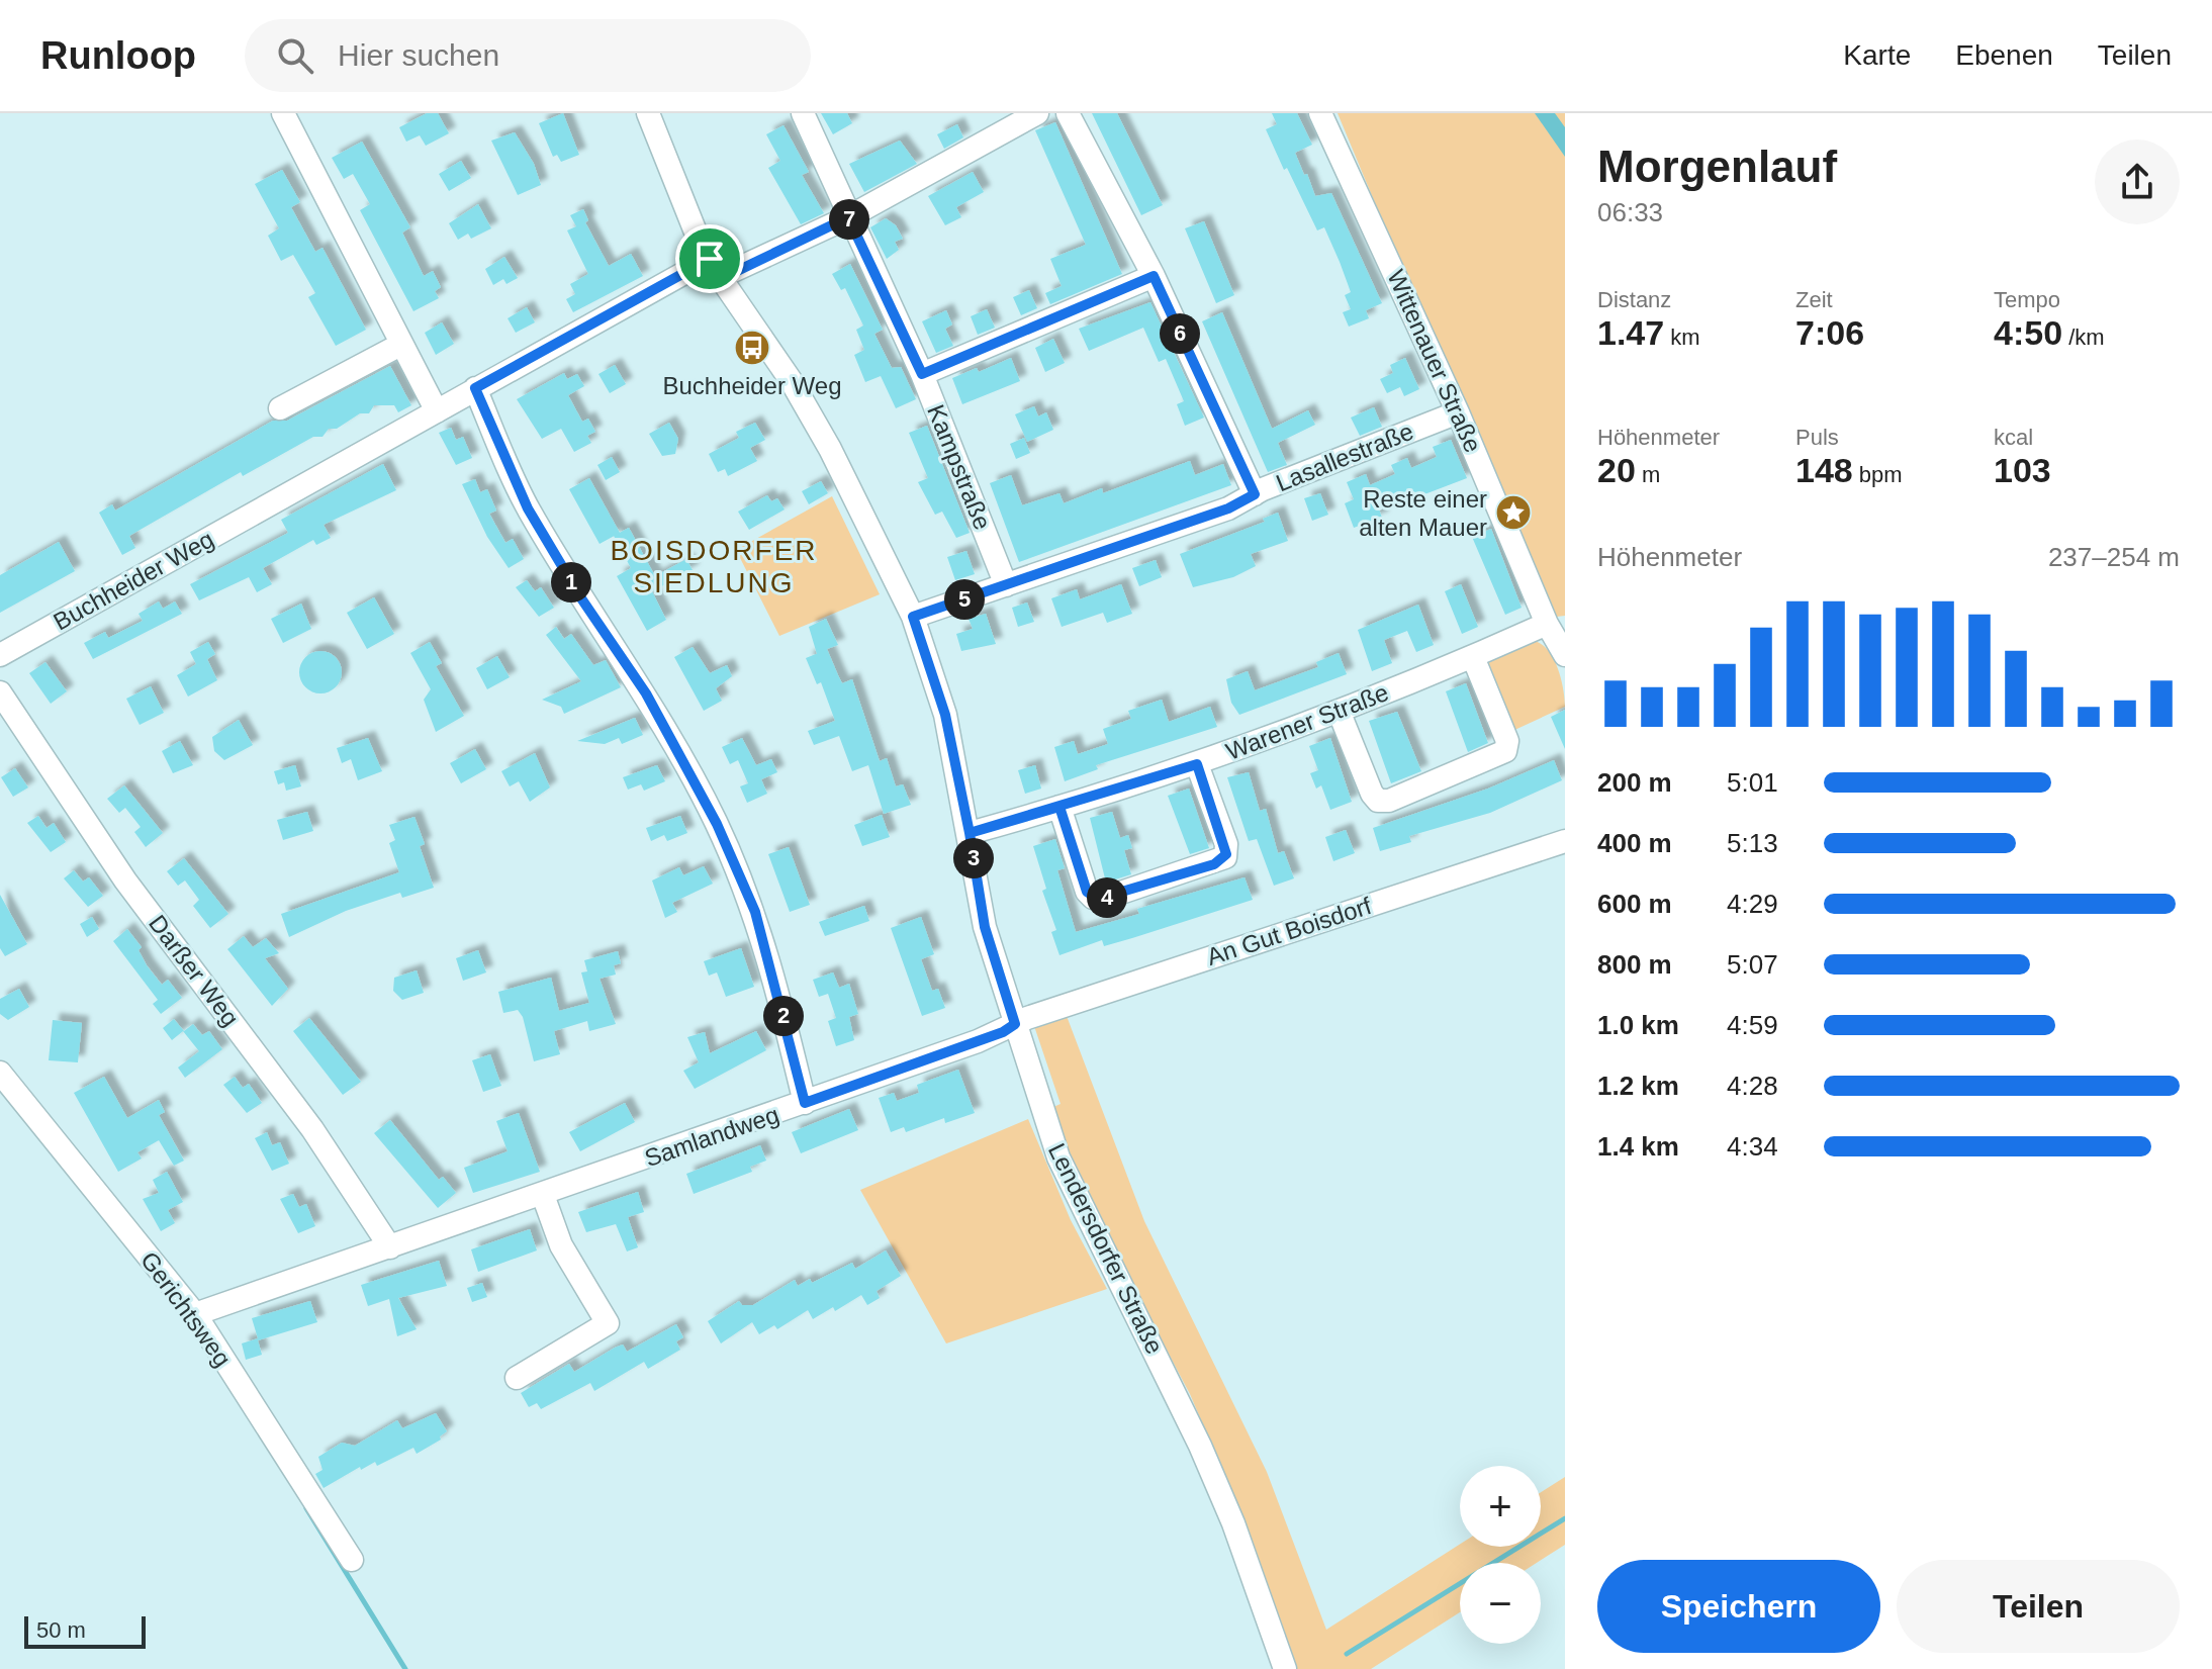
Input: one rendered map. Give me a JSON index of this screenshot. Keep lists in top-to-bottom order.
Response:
{
  "streets": {
    "street": [
      "Wittenauer Straße",
      "Lasallestraße",
      "Kampstraße",
      "Buchheider Weg",
      "Warener Straße",
      "An Gut Boisdorf",
      "Darßer Weg",
      "Samlandweg",
      "Lendersdorfer Straße",
      "Gerichtsweg"
    ]
  },
  "crossings": [
    ["Wittenauer Straße", "Lasallestraße"],
    ["Wittenauer Straße", "Warener Straße"],
    ["Lasallestraße", "Kampstraße"],
    ["Lasallestraße", "Lendersdorfer Straße"],
    ["Kampstraße", "Buchheider Weg"],
    ["Buchheider Weg", "Lendersdorfer Straße"],
    ["Warener Straße", "Lendersdorfer Straße"],
    ["An Gut Boisdorf", "Samlandweg"],
    ["An Gut Boisdorf", "Lendersdorfer Straße"],
    ["Darßer Weg", "Samlandweg"],
    ["Samlandweg", "Lendersdorfer Straße"],
    ["Samlandweg", "Gerichtsweg"]
  ],
  "districts": ["BOISDORFER SIEDLUNG"],
  "places": {
    "bus stop": ["Buchheider Weg"],
    "place": ["Reste einer alten Mauer"]
  },
  "scale_bar": "50 m",
  "page": {
    "header": "Runloop",
    "search": "Hier suchen",
    "nav": ["Karte", "Ebenen", "Teilen"],
    "heading": ["Morgenlauf", "06:33"],
    "pins": [
      "7",
      "6",
      "1",
      "5",
      "3",
      "4",
      "2"
    ],
    "stats": [
      ["Distanz", "1.47 km"],
      ["Zeit", "7:06"],
      ["Tempo", "4:50 /km"],
      ["Höhenmeter", "20 m"],
      ["Puls", "148 bpm"],
      ["kcal", "103"]
    ],
    "chart": ["Höhenmeter", "237–254 m"],
    "list": [
      {
        "name": "200 m",
        "note": "5:01"
      },
      {
        "name": "400 m",
        "note": "5:13"
      },
      {
        "name": "600 m",
        "note": "4:29"
      },
      {
        "name": "800 m",
        "note": "5:07"
      },
      {
        "name": "1.0 km",
        "note": "4:59"
      },
      {
        "name": "1.2 km",
        "note": "4:28"
      },
      {
        "name": "1.4 km",
        "note": "4:34"
      }
    ],
    "map_buttons": ["+", "−"],
    "buttons": ["Speichern", "Teilen"],
    "scale": "50 m"
  }
}
